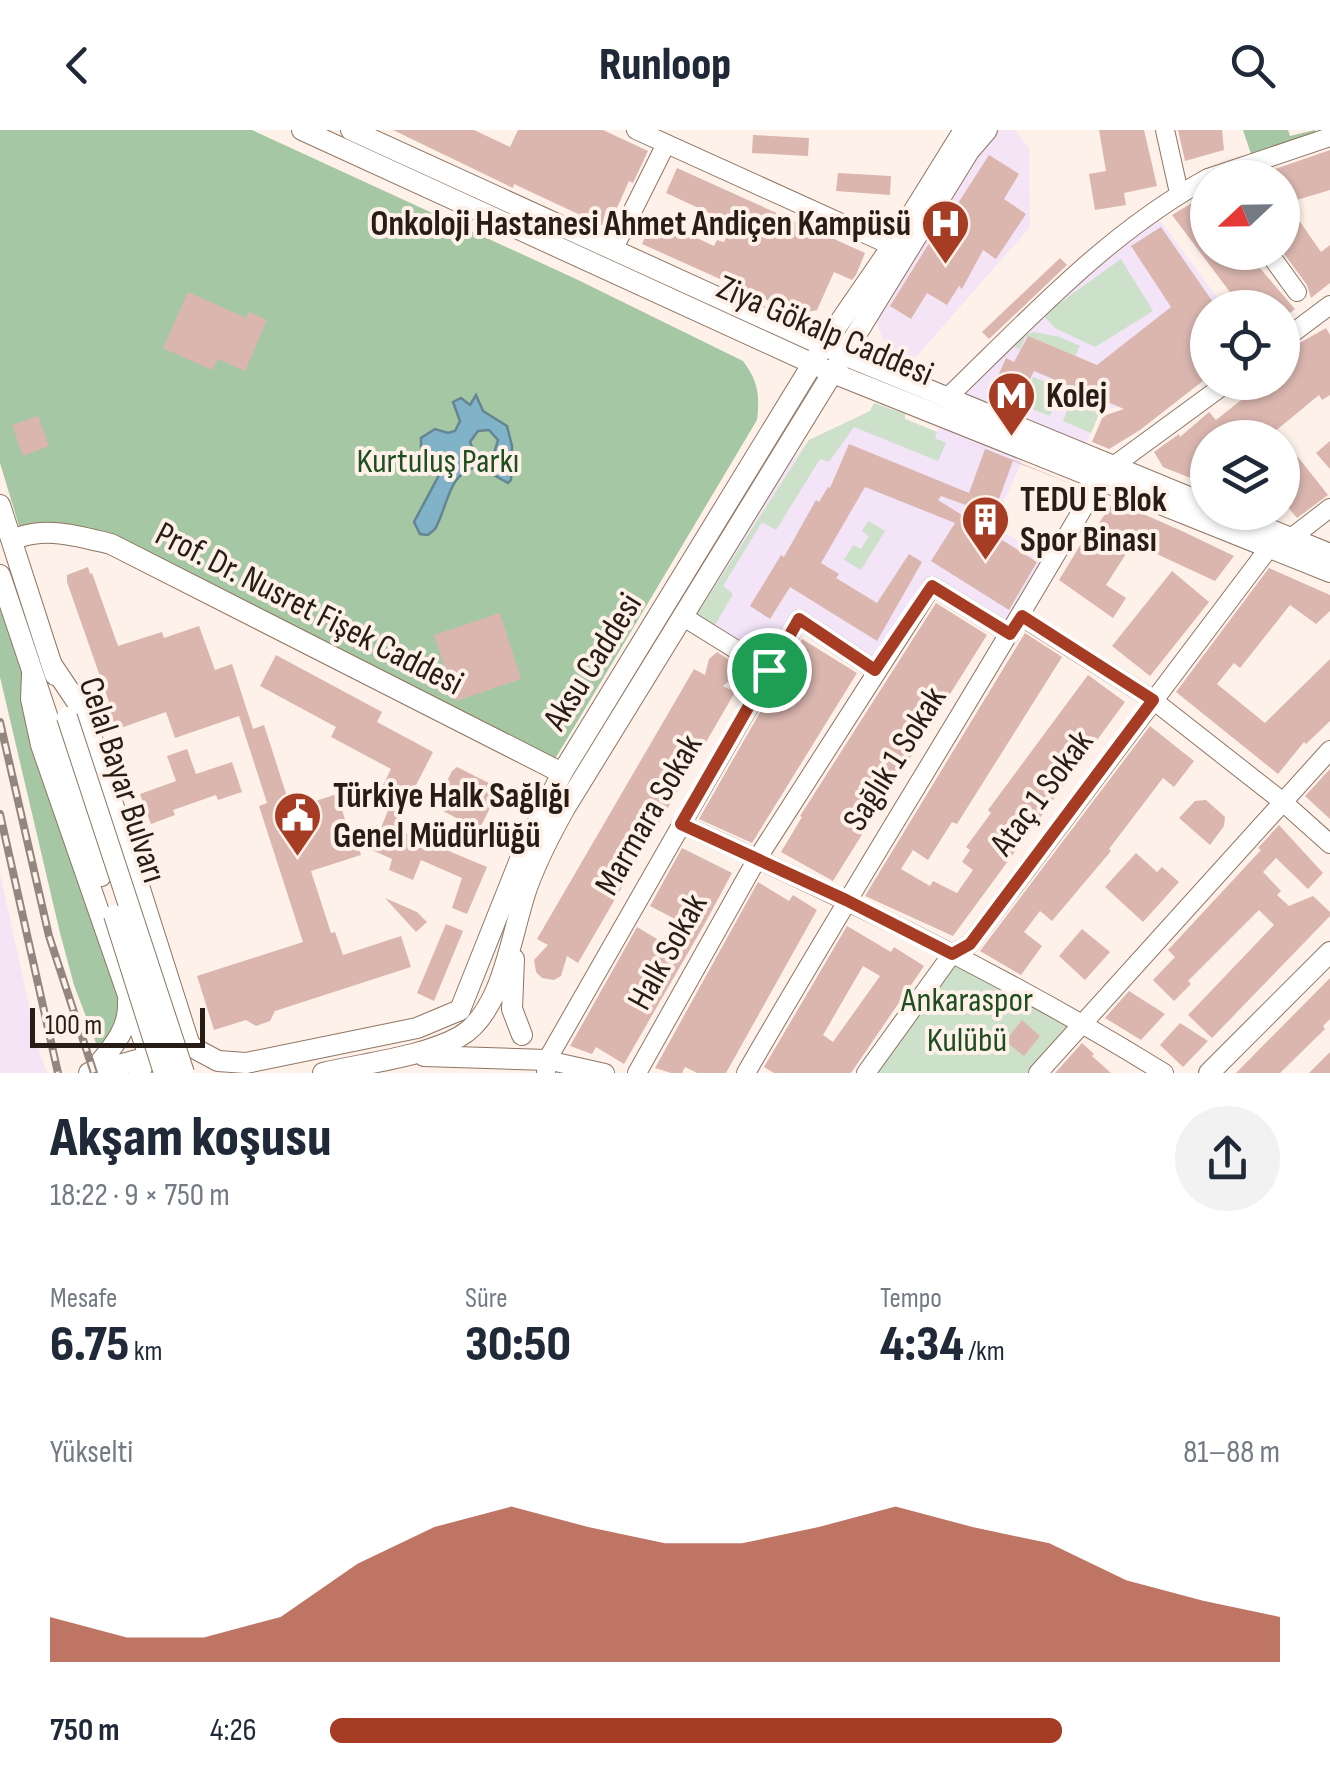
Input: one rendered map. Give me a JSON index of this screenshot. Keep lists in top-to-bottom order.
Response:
{
  "streets": {
    "main road": [
      "Ziya Gökalp Caddesi",
      "Prof. Dr. Nusret Fişek Caddesi",
      "Aksu Caddesi",
      "Celal Bayar Bulvarı"
    ],
    "street": [
      "Sağlık 1 Sokak",
      "Ataç 1 Sokak",
      "Marmara Sokak",
      "Halk Sokak"
    ]
  },
  "crossings": [
    ["Ziya Gökalp Caddesi", "Aksu Caddesi"],
    ["Ziya Gökalp Caddesi", "Sağlık 1 Sokak"],
    ["Ziya Gökalp Caddesi", "Ataç 1 Sokak"],
    ["Prof. Dr. Nusret Fişek Caddesi", "Aksu Caddesi"],
    ["Sağlık 1 Sokak", "Halk Sokak"],
    ["Marmara Sokak", "Halk Sokak"]
  ],
  "parks": ["Kurtuluş Parkı", "Ankaraspor Kulübü"],
  "places": {
    "hospital": ["Onkoloji Hastanesi Ahmet Andiçen Kampüsü"],
    "metro station": ["Kolej"],
    "building": ["TEDU E Blok Spor Binası"],
    "public building": ["Türkiye Halk Sağlığı Genel Müdürlüğü"]
  },
  "scale_bar": "100 m",
  "north": "left",
  "page": {
    "header": "Runloop",
    "scale": "100 m",
    "heading": ["Akşam koşusu", "18:22 · 9 × 750 m"],
    "stats": [
      ["Mesafe", "6.75 km"],
      ["Süre", "30:50"],
      ["Tempo", "4:34 /km"]
    ],
    "chart": ["Yükselti", "81–88 m"],
    "list": [
      {
        "name": "750 m",
        "note": "4:26"
      }
    ]
  }
}
